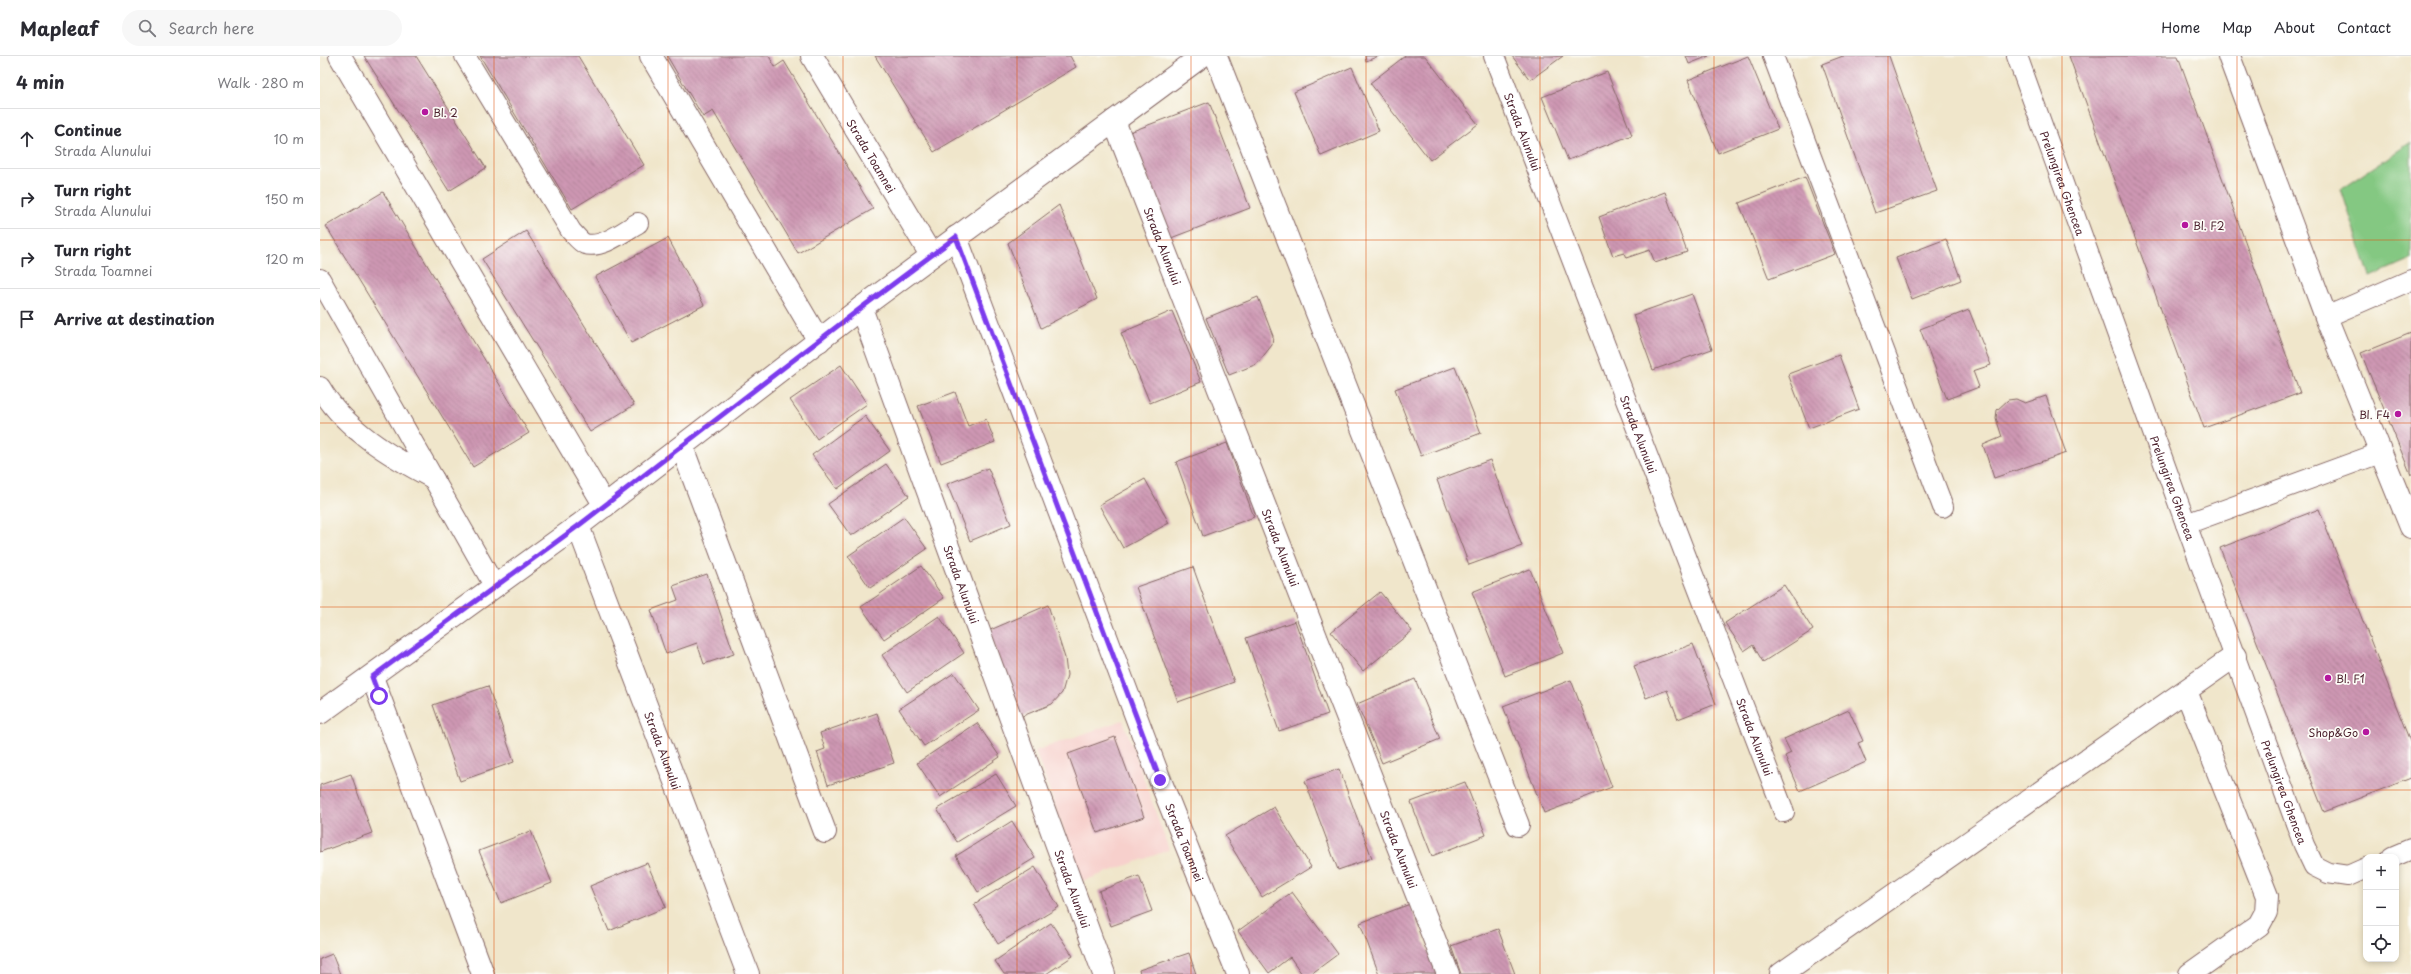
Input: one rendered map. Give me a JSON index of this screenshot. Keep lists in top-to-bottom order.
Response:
{
  "streets": {
    "street": ["Strada Alunului", "Strada Toamnei"],
    "lane": ["Prelungirea Ghencea"]
  },
  "places": [
    "Bl. 2",
    "Bl. F2",
    "Bl. F4",
    "Bl. F1",
    "Shop&Go"
  ],
  "page": {
    "header": "Mapleaf",
    "search": "Search here",
    "nav": [
      "Home",
      "Map",
      "About",
      "Contact"
    ],
    "heading": ["4 min", "Walk · 280 m"],
    "list": [
      ["Continue", "Strada Alunului", "10 m"],
      ["Turn right", "Strada Alunului", "150 m"],
      ["Turn right", "Strada Toamnei", "120 m"],
      "Arrive at destination"
    ],
    "map_buttons": ["+", "−"]
  }
}
